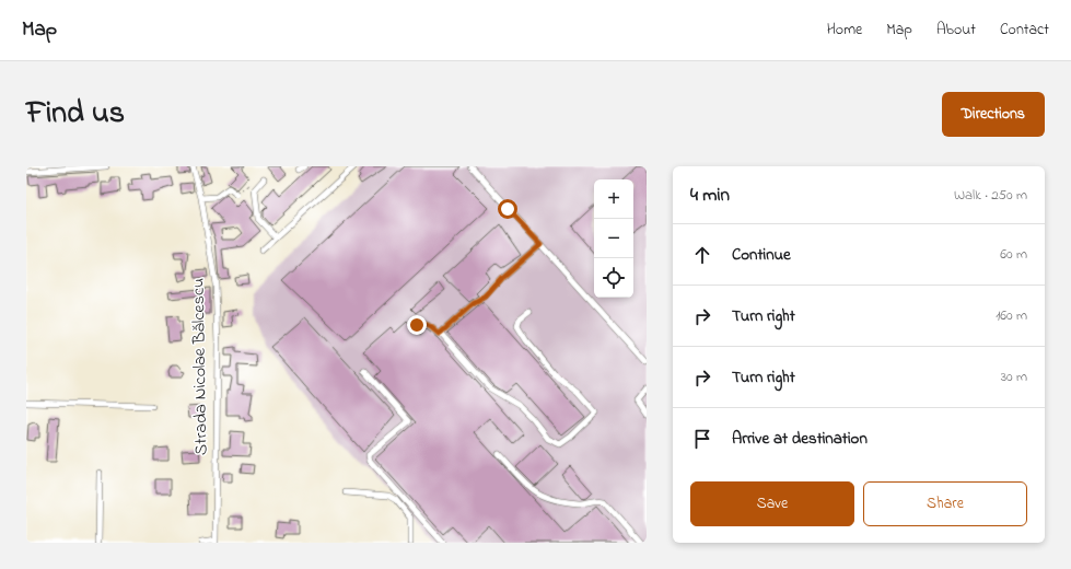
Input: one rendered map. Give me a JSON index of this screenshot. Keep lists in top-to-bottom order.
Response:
{
  "streets": {
    "street": ["Strada Nicolae Bălcescu"]
  },
  "page": {
    "header": "Map",
    "nav": [
      "Home",
      "Map",
      "About",
      "Contact"
    ],
    "title": "Find us",
    "buttons": [
      "Directions",
      ["Save", "Share"]
    ],
    "heading": ["4 min", "Walk · 250 m"],
    "map_buttons": ["+", "−"],
    "list": [
      ["Continue", "60 m"],
      ["Turn right", "160 m"],
      ["Turn right", "30 m"],
      "Arrive at destination"
    ]
  }
}
